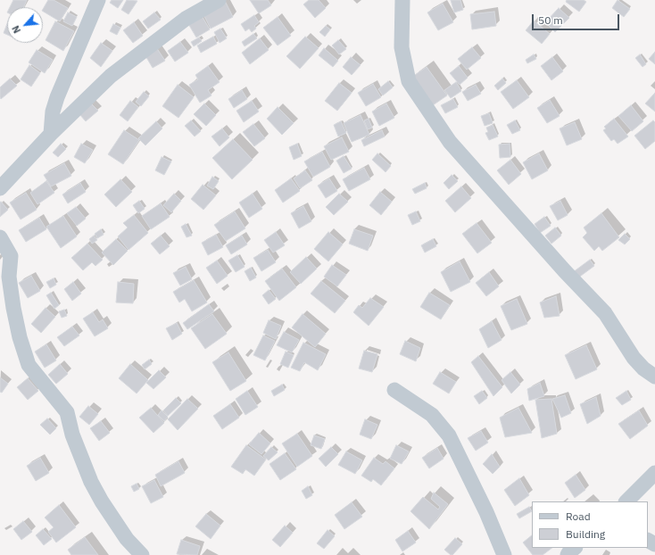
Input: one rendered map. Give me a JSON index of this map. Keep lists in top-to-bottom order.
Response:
{
  "legend": ["Road", "Building"],
  "scale_bar": "50 m",
  "north": "bottom left"
}
